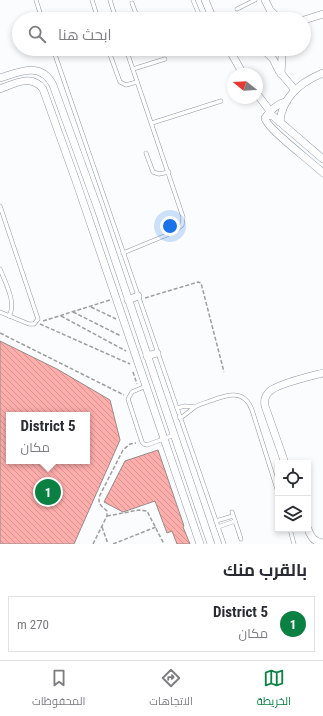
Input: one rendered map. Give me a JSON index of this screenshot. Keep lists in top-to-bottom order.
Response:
{
  "north": "left",
  "page": {
    "search": "ابحث هنا",
    "popup": ["District 5", "مكان"],
    "pins": "1",
    "heading": "بالقرب منك",
    "list": [
      {
        "mark": "1",
        "name": "District 5",
        "note": "مكان",
        "value": "270 m"
      }
    ],
    "nav": ["الخريطة", "الاتجاهات", "المحفوظات"]
  }
}
